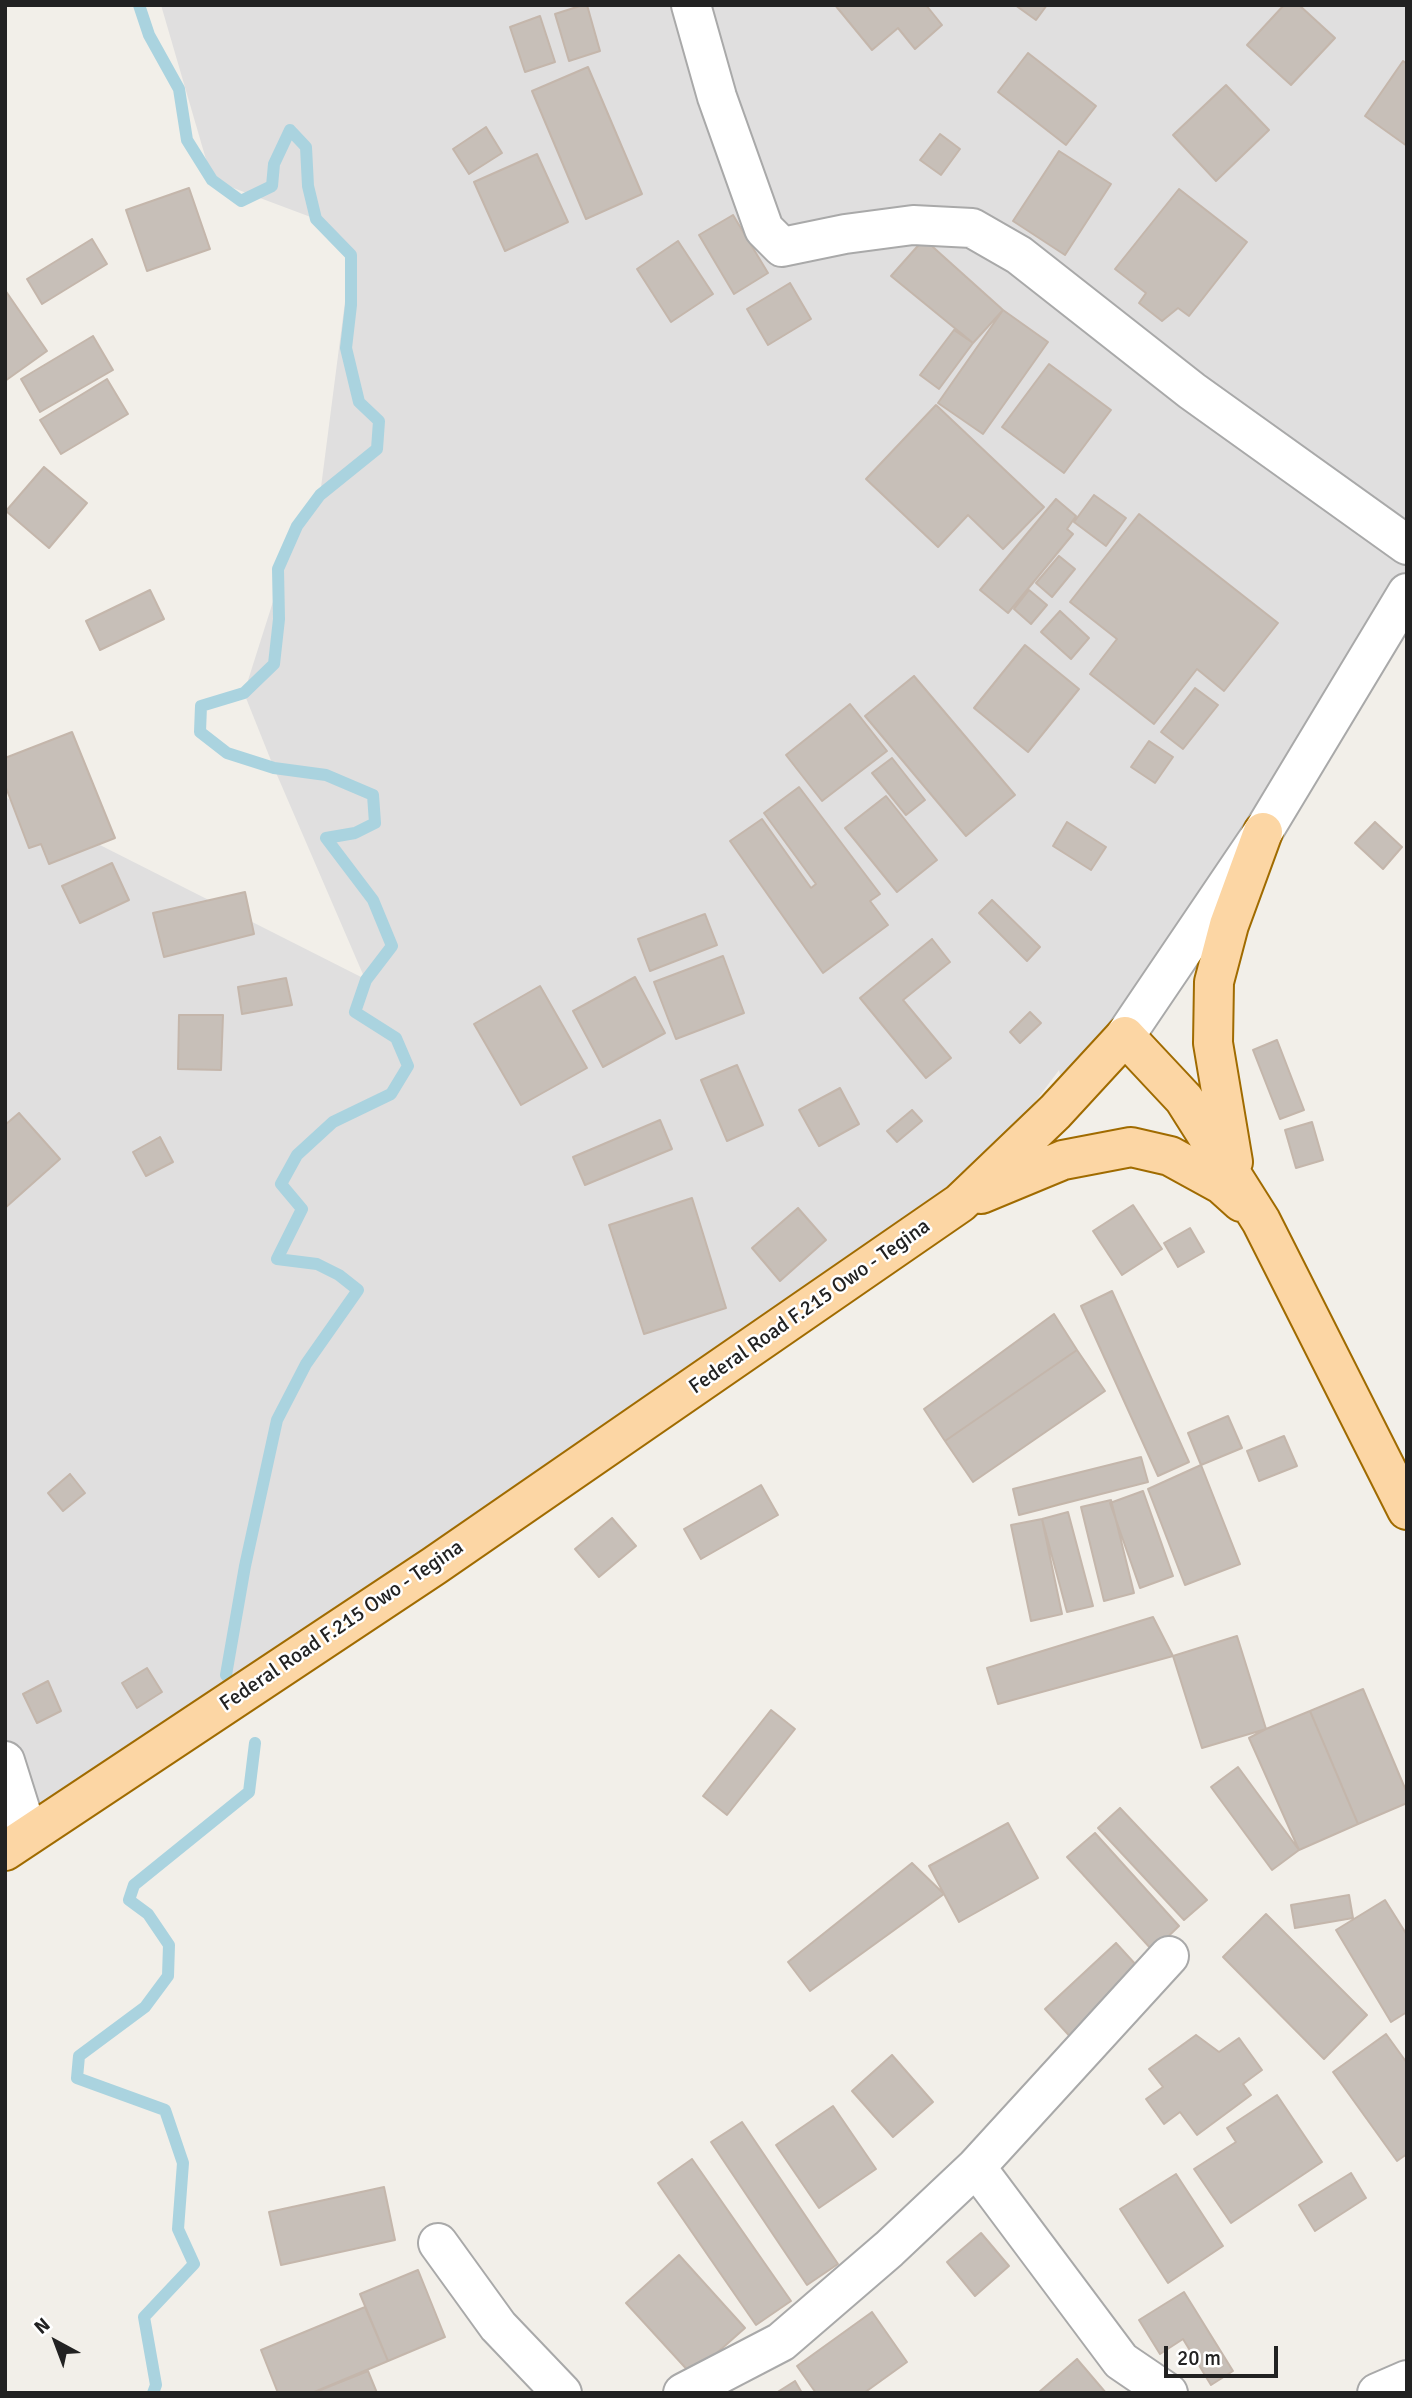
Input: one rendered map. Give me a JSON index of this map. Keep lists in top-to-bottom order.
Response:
{
  "streets": {
    "main road": ["Federal Road F.215 Owo - Tegina"]
  },
  "scale_bar": "20 m",
  "north": "top left"
}
